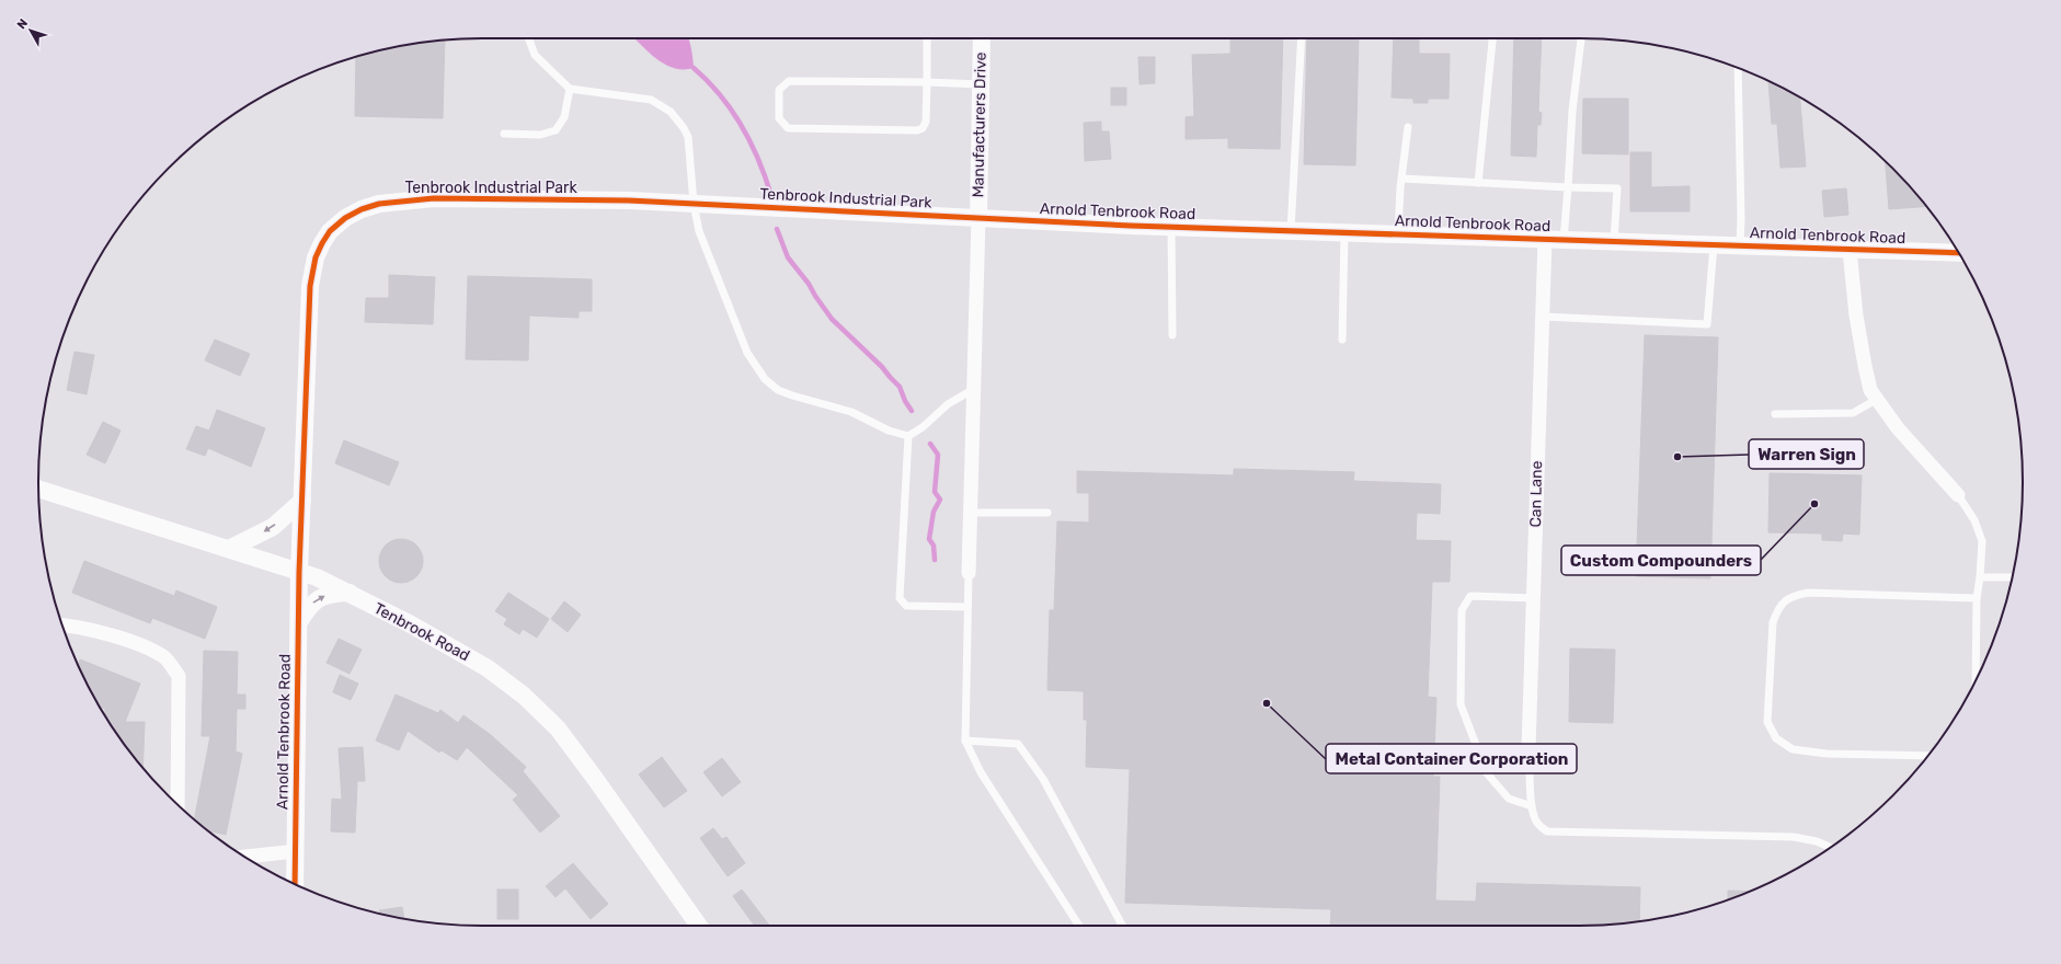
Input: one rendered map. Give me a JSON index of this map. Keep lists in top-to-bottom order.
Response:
{
  "streets": {
    "street": [
      "Manufacturers Drive",
      "Tenbrook Industrial Park",
      "Arnold Tenbrook Road",
      "Can Lane",
      "Tenbrook Road"
    ]
  },
  "crossings": [
    ["Manufacturers Drive", "Tenbrook Industrial Park"],
    ["Manufacturers Drive", "Arnold Tenbrook Road"],
    ["Tenbrook Industrial Park", "Arnold Tenbrook Road"],
    ["Tenbrook Industrial Park", "Tenbrook Road"],
    ["Arnold Tenbrook Road", "Can Lane"],
    ["Arnold Tenbrook Road", "Tenbrook Road"]
  ],
  "places": ["Warren Sign", "Custom Compounders", "Metal Container Corporation"],
  "north": "top left"
}
